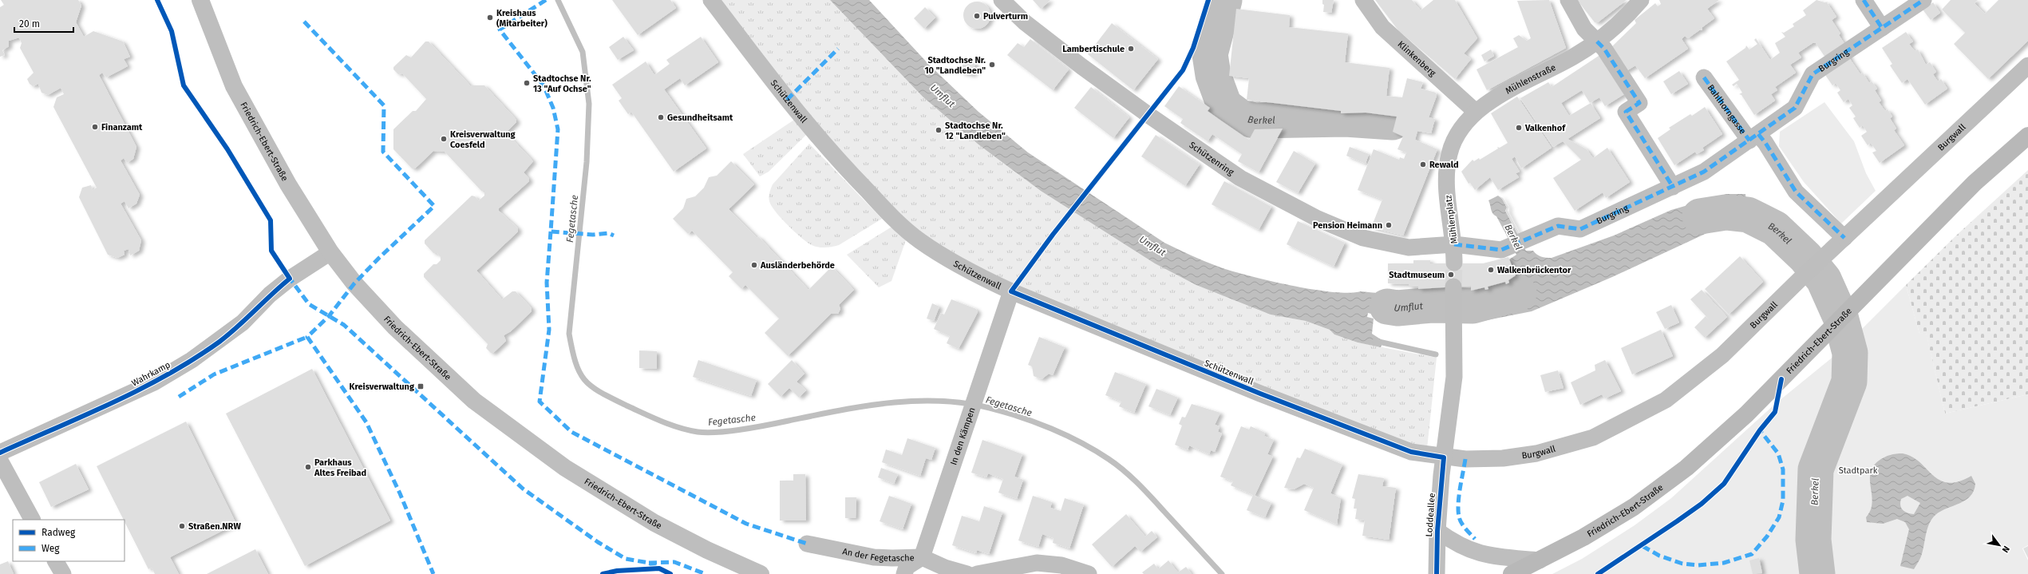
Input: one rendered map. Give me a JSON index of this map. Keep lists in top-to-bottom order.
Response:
{
  "streets": {
    "main road": ["Friedrich-Ebert-Straße"],
    "street": [
      "Klinkenberg",
      "Burgring",
      "Mühlenstraße",
      "Schützenwall",
      "Bahlhorngasse",
      "Burgwall",
      "Schützenring",
      "Mühlenplatz",
      "Wahrkamp",
      "In den Kämpen",
      "Loddeallee",
      "An der Fegetasche"
    ]
  },
  "crossings": [
    ["Klinkenberg", "Mühlenstraße"],
    ["Burgring", "Bahlhorngasse"],
    ["Burgring", "Schützenring"],
    ["Burgring", "Mühlenplatz"],
    ["Mühlenstraße", "Mühlenplatz"],
    ["Schützenwall", "Burgwall"],
    ["Schützenwall", "In den Kämpen"],
    ["Schützenwall", "Loddeallee"],
    ["Burgwall", "Loddeallee"],
    ["Friedrich-Ebert-Straße", "Wahrkamp"],
    ["Schützenring", "Mühlenplatz"],
    ["In den Kämpen", "An der Fegetasche"]
  ],
  "water": ["Umflut", "Berkel", "Fegetasche"],
  "parks": ["Stadtpark"],
  "places": {
    "other": [
      "Pulverturm",
      "Kreishaus (Mitarbeiter)",
      "Lambertischule",
      "Stadtochse Nr. 10 \"Landleben\"",
      "Stadtochse Nr. 13 \"Auf Ochse\"",
      "Gesundheitsamt",
      "Finanzamt",
      "Valkenhof",
      "Stadtochse Nr. 12 \"Landleben\"",
      "Kreisverwaltung Coesfeld",
      "Rewald",
      "Pension Heimann",
      "Ausländerbehörde",
      "Walkenbrückentor",
      "Stadtmuseum",
      "Parkhaus Altes Freibad",
      "Straßen.NRW"
    ],
    "transit": ["Kreisverwaltung"]
  },
  "legend": ["Radweg", "Weg"],
  "scale_bar": "20 m",
  "north": "bottom right"
}
